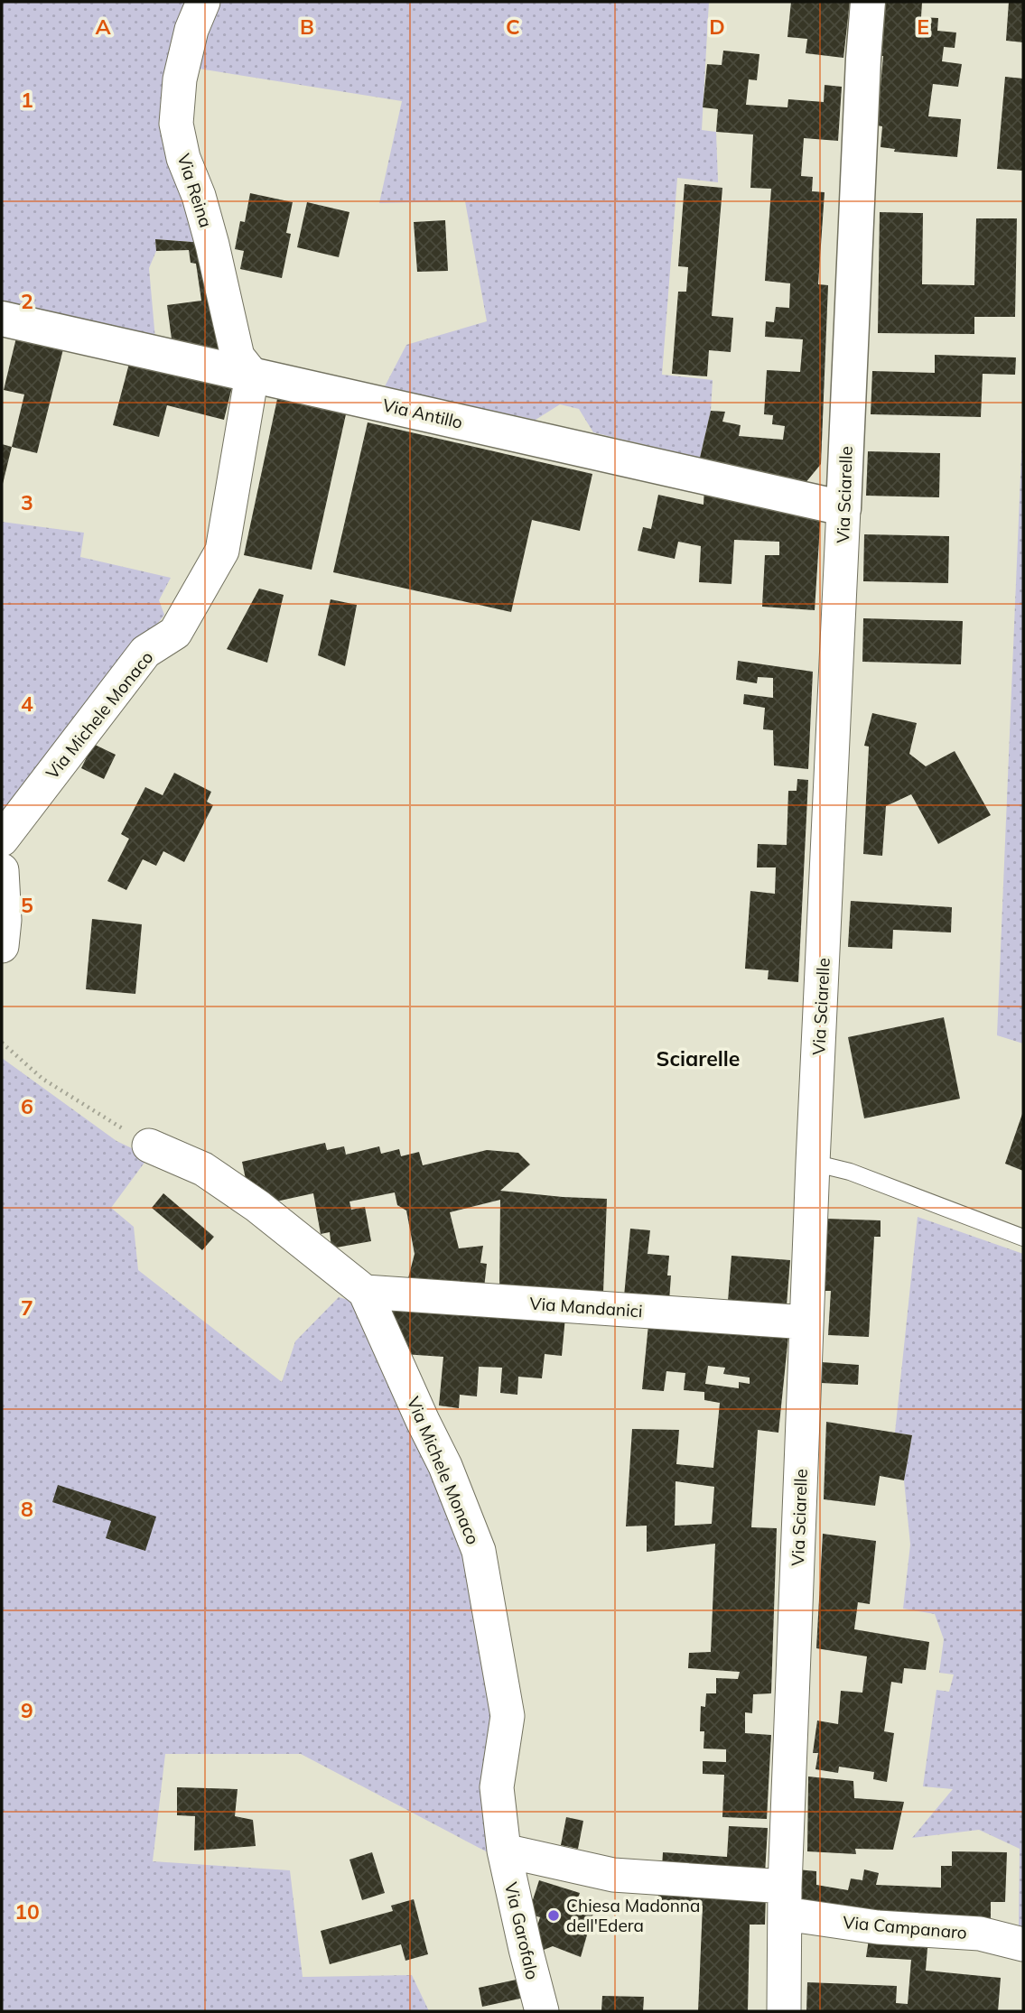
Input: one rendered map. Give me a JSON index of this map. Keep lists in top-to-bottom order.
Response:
{
  "streets": {
    "street": [
      "Via Reina",
      "Via Antillo",
      "Via Sciarelle",
      "Via Michele Monaco",
      "Via Mandanici",
      "Via Campanaro",
      "Via Garofalo"
    ]
  },
  "crossings": [
    ["Via Reina", "Via Antillo"],
    ["Via Reina", "Via Michele Monaco"],
    ["Via Antillo", "Via Sciarelle"],
    ["Via Antillo", "Via Michele Monaco"],
    ["Via Sciarelle", "Via Mandanici"],
    ["Via Sciarelle", "Via Campanaro"],
    ["Via Michele Monaco", "Via Mandanici"],
    ["Via Michele Monaco", "Via Garofalo"]
  ],
  "districts": ["Sciarelle"],
  "places": ["Chiesa Madonna dell'Edera"],
  "grid": {
    "columns": [
      "A",
      "B",
      "C",
      "D",
      "E"
    ],
    "rows": [
      "1",
      "2",
      "3",
      "4",
      "5",
      "6",
      "7",
      "8",
      "9",
      "10"
    ]
  }
}
